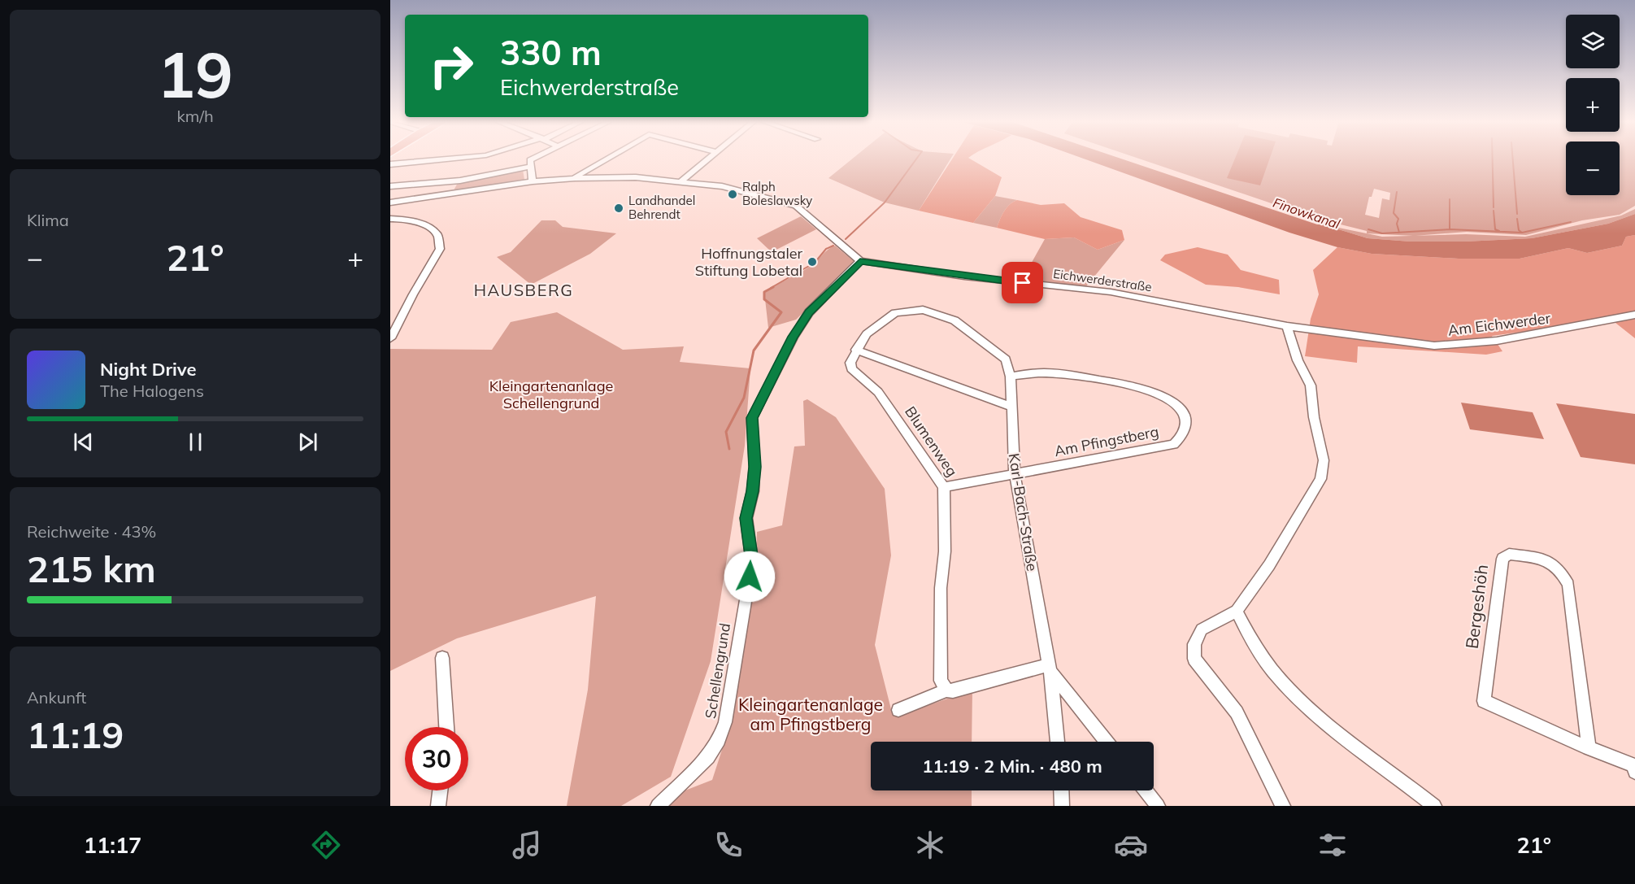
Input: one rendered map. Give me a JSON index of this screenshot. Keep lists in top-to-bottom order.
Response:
{
  "streets": {
    "street": [
      "Eichwerderstraße",
      "Am Eichwerder",
      "Blumenweg",
      "Am Pfingstberg",
      "Karl-Bach-Straße",
      "Bergeshöh",
      "Schellengrund"
    ]
  },
  "crossings": [
    ["Eichwerderstraße", "Am Eichwerder"],
    ["Eichwerderstraße", "Schellengrund"],
    ["Blumenweg", "Am Pfingstberg"],
    ["Blumenweg", "Karl-Bach-Straße"],
    ["Am Pfingstberg", "Karl-Bach-Straße"]
  ],
  "districts": ["HAUSBERG"],
  "water": ["Finowkanal"],
  "parks": ["Kleingartenanlage Schellengrund", "Kleingartenanlage am Pfingstberg"],
  "places": ["Ralph Boleslawsky", "Landhandel Behrendt", "Hoffnungstaler Stiftung Lobetal"],
  "page": {
    "tile": [
      ["19", "km/h"],
      "Klima",
      ["Reichweite · 43%", "215 km"],
      ["Ankunft", "11:19"]
    ],
    "map_buttons": ["+", "−"],
    "turn": ["330 m", "Eichwerderstraße"],
    "heat": ["−", "21°", "+"],
    "song": ["Night Drive", "The Halogens"],
    "limit": "30",
    "trip": "11:19 · 2 Min. · 480 m",
    "tabs": ["11:17", "21°"]
  }
}
